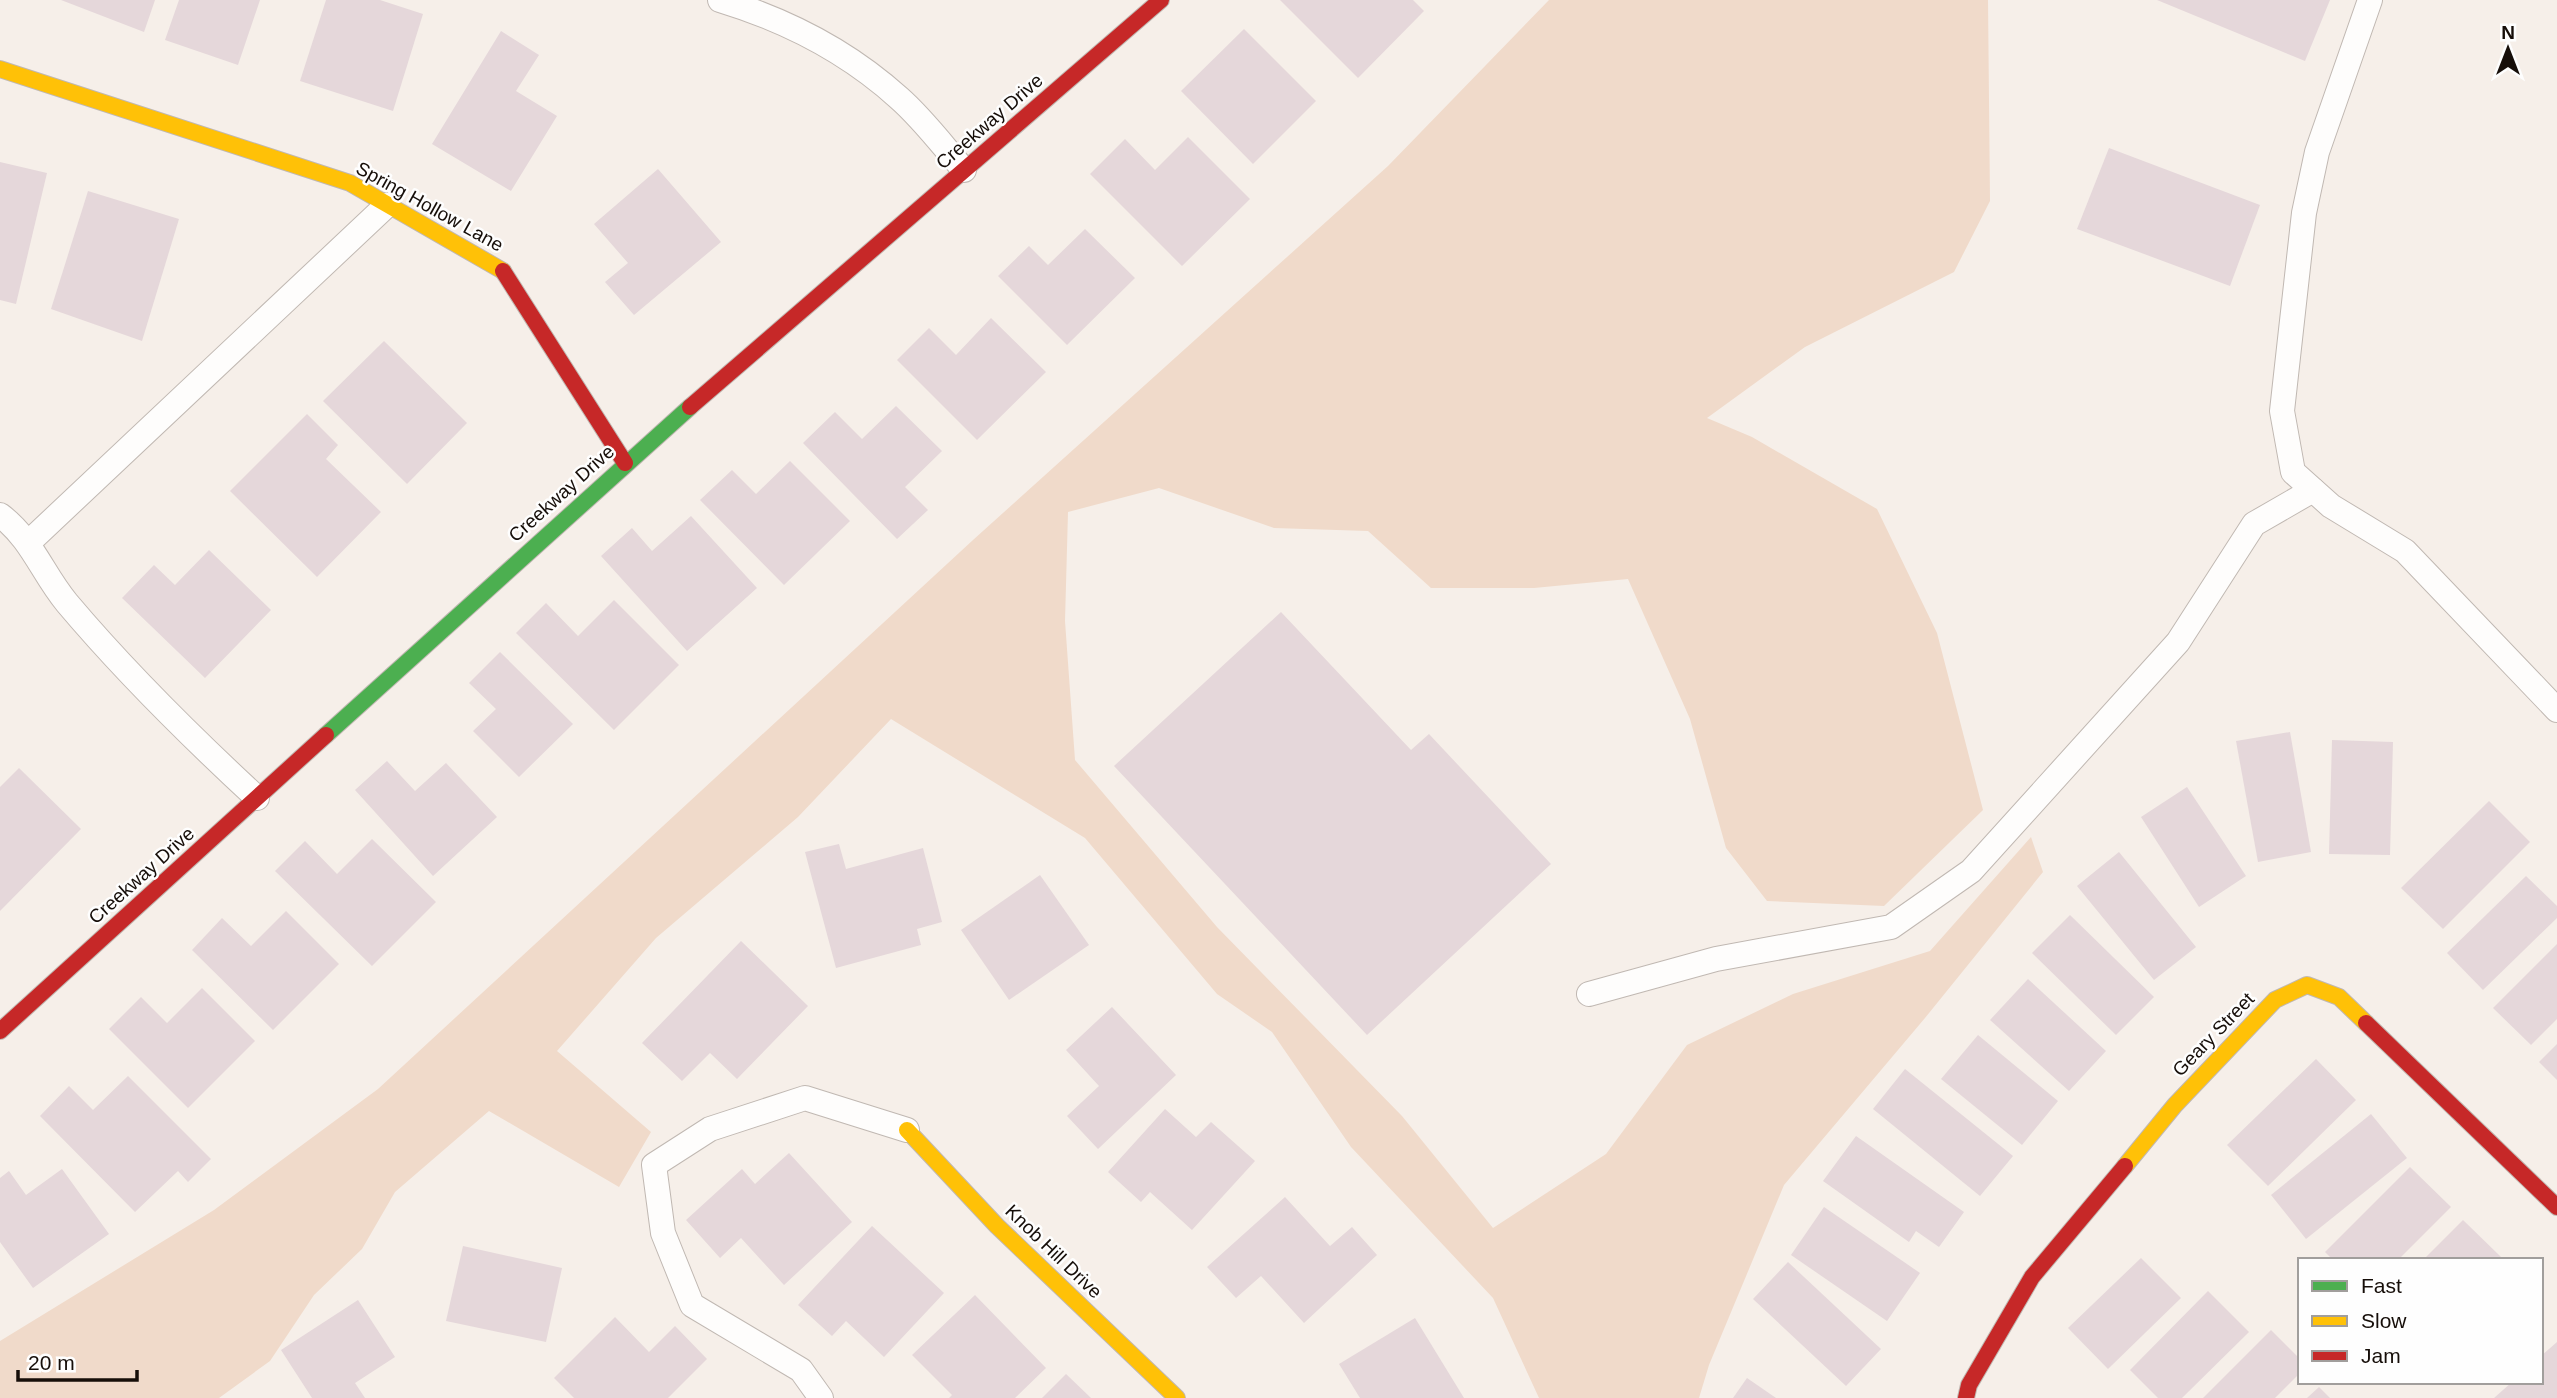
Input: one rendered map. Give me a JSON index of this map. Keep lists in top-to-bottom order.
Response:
{
  "streets": {
    "street": [
      "Creekway Drive",
      "Spring Hollow Lane",
      "Geary Street",
      "Knob Hill Drive"
    ]
  },
  "crossings": [
    ["Creekway Drive", "Spring Hollow Lane"]
  ],
  "legend": ["Fast", "Slow", "Jam"],
  "scale_bar": "20 m",
  "north": "top"
}
